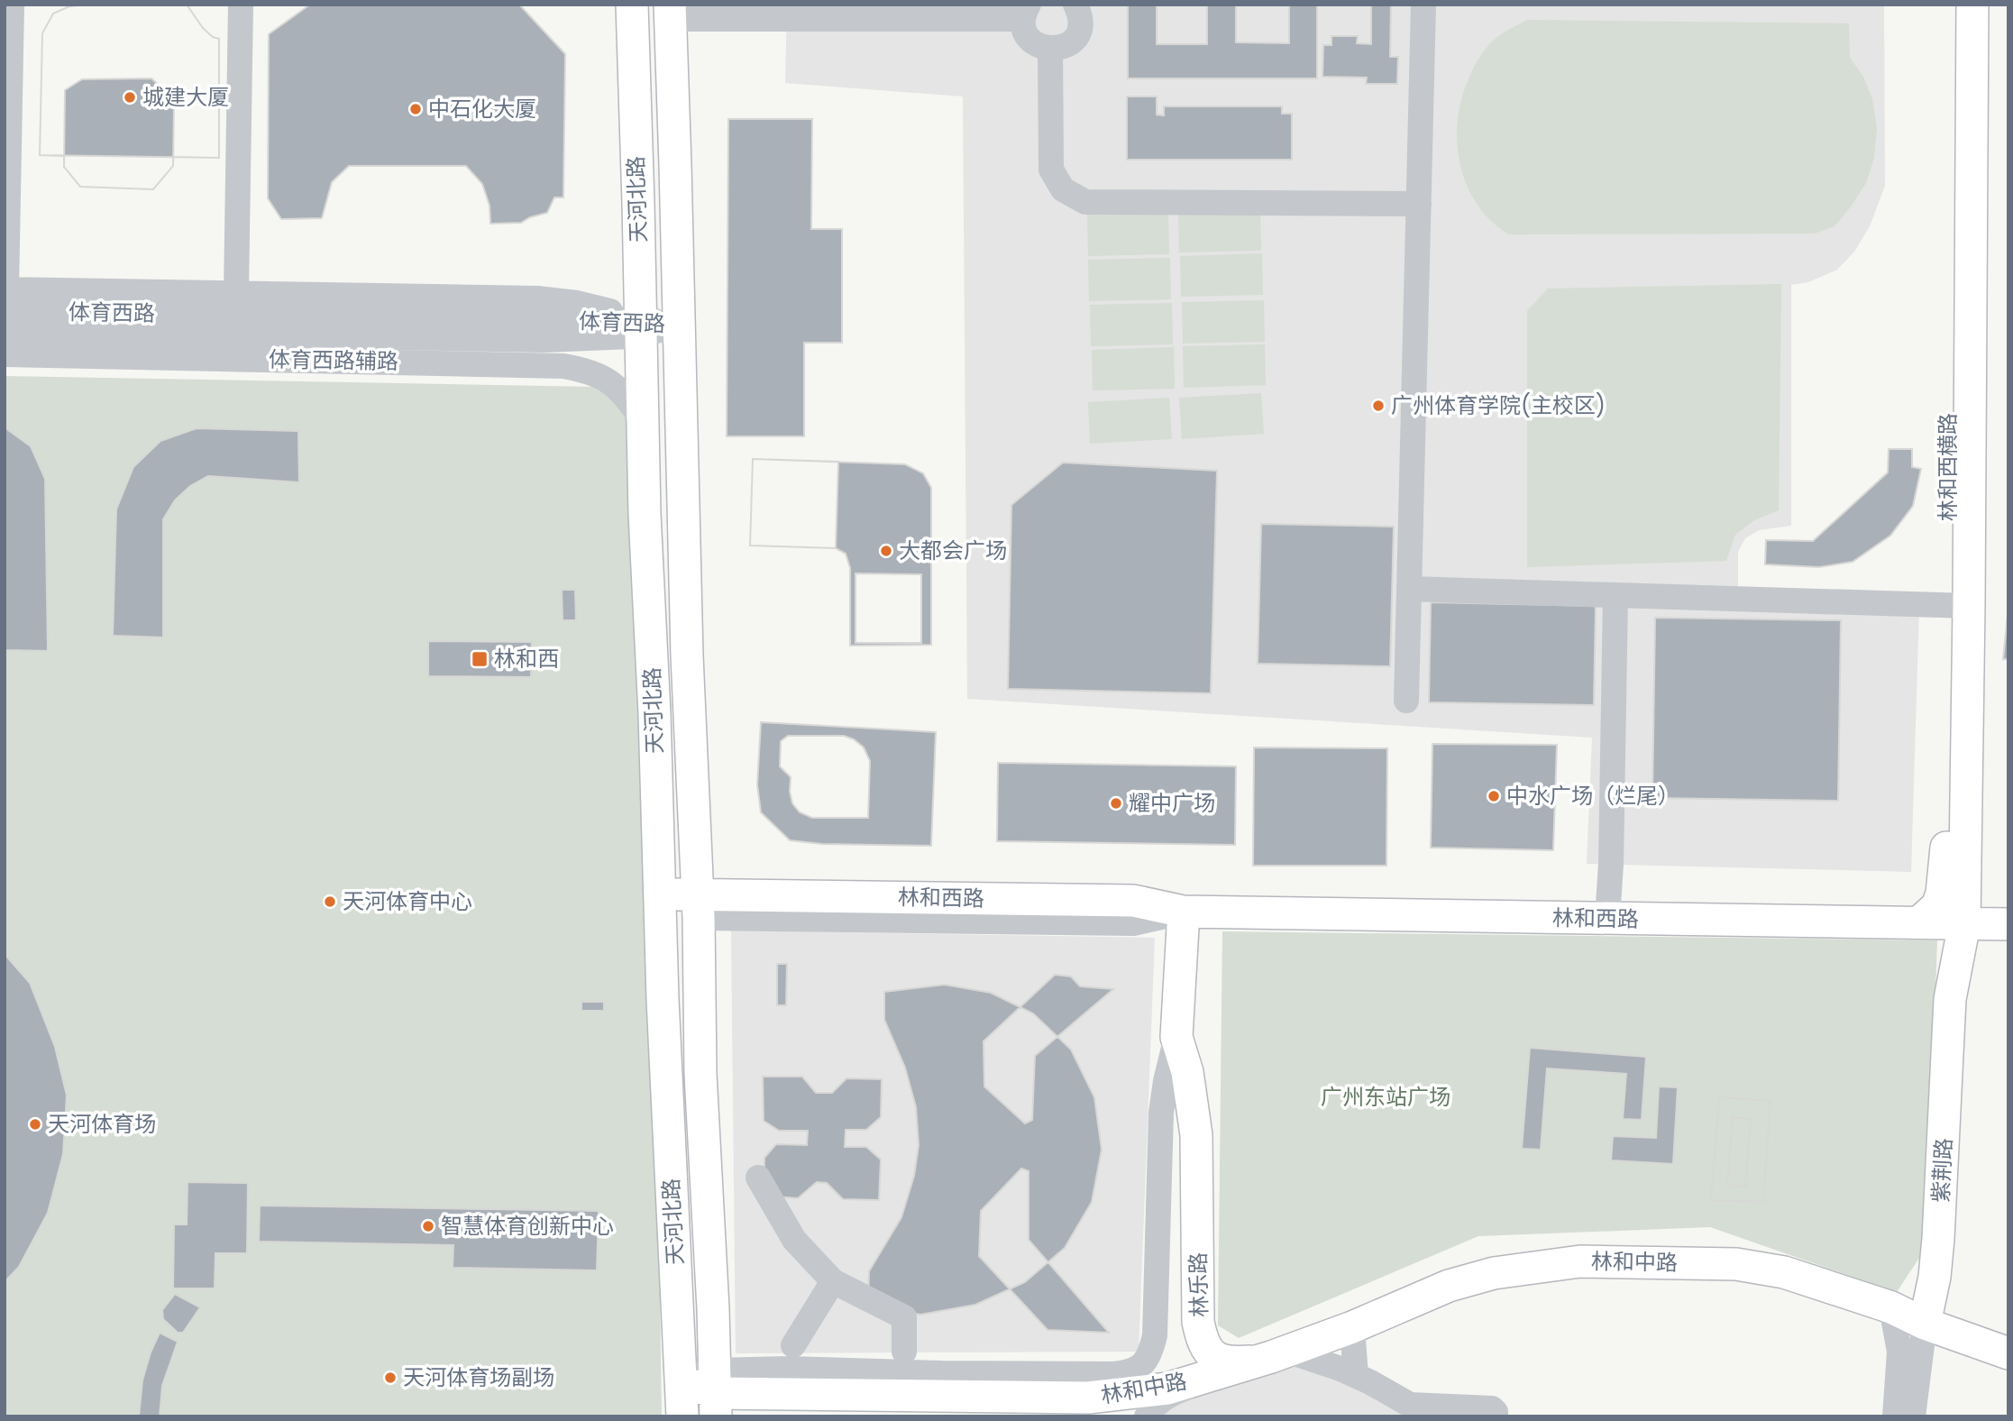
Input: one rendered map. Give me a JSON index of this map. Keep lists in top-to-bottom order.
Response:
{
  "streets": {
    "main road": [
      "天河北路",
      "林和西横路",
      "林和西路",
      "紫荆路",
      "林和中路",
      "林乐路"
    ],
    "street": ["体育西路", "体育西路辅路"]
  },
  "crossings": [
    ["天河北路", "体育西路"],
    ["天河北路", "体育西路辅路"],
    ["天河北路", "林和西路"],
    ["天河北路", "林和中路"],
    ["体育西路", "体育西路辅路"],
    ["林和西横路", "林和西路"],
    ["林和西横路", "紫荆路"],
    ["林和西路", "紫荆路"],
    ["林和西路", "林乐路"],
    ["紫荆路", "林和中路"],
    ["林和中路", "林乐路"]
  ],
  "parks": ["广州东站广场"],
  "places": {
    "other": [
      "城建大厦",
      "中石化大厦",
      "广州体育学院(主校区)",
      "大都会广场",
      "中水广场（烂尾）",
      "耀中广场",
      "天河体育中心",
      "天河体育场",
      "智慧体育创新中心",
      "天河体育场副场"
    ],
    "transit": ["林和西"]
  }
}
